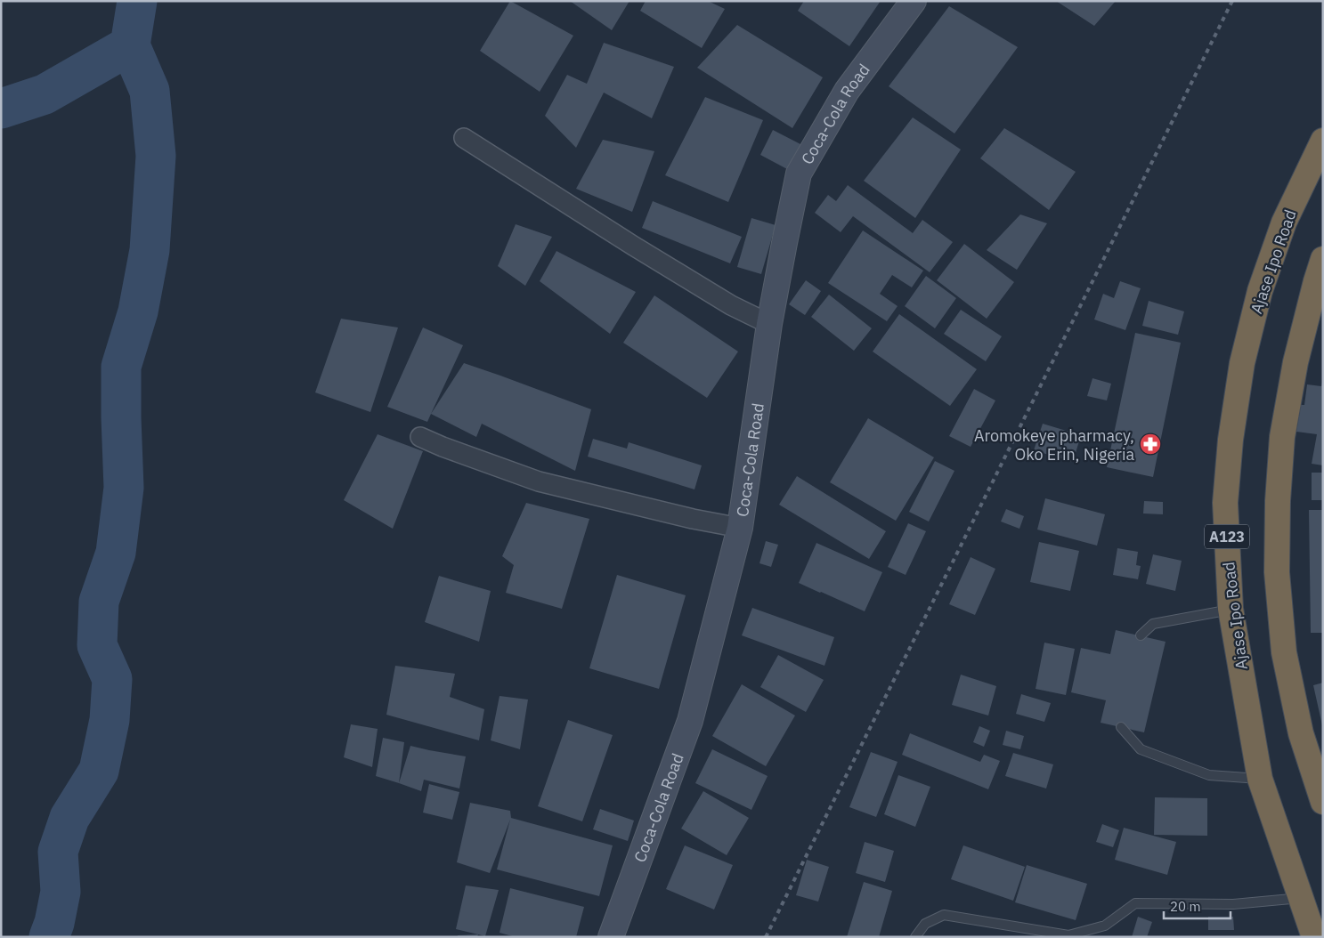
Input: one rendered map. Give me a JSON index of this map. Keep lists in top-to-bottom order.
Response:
{
  "streets": {
    "highway": ["Ajase Ipo Road", "A123"],
    "street": ["Coca-Cola Road"]
  },
  "places": {
    "pharmacy": ["Aromokeye pharmacy, Oko Erin, Nigeria"]
  },
  "scale_bar": "20 m"
}
